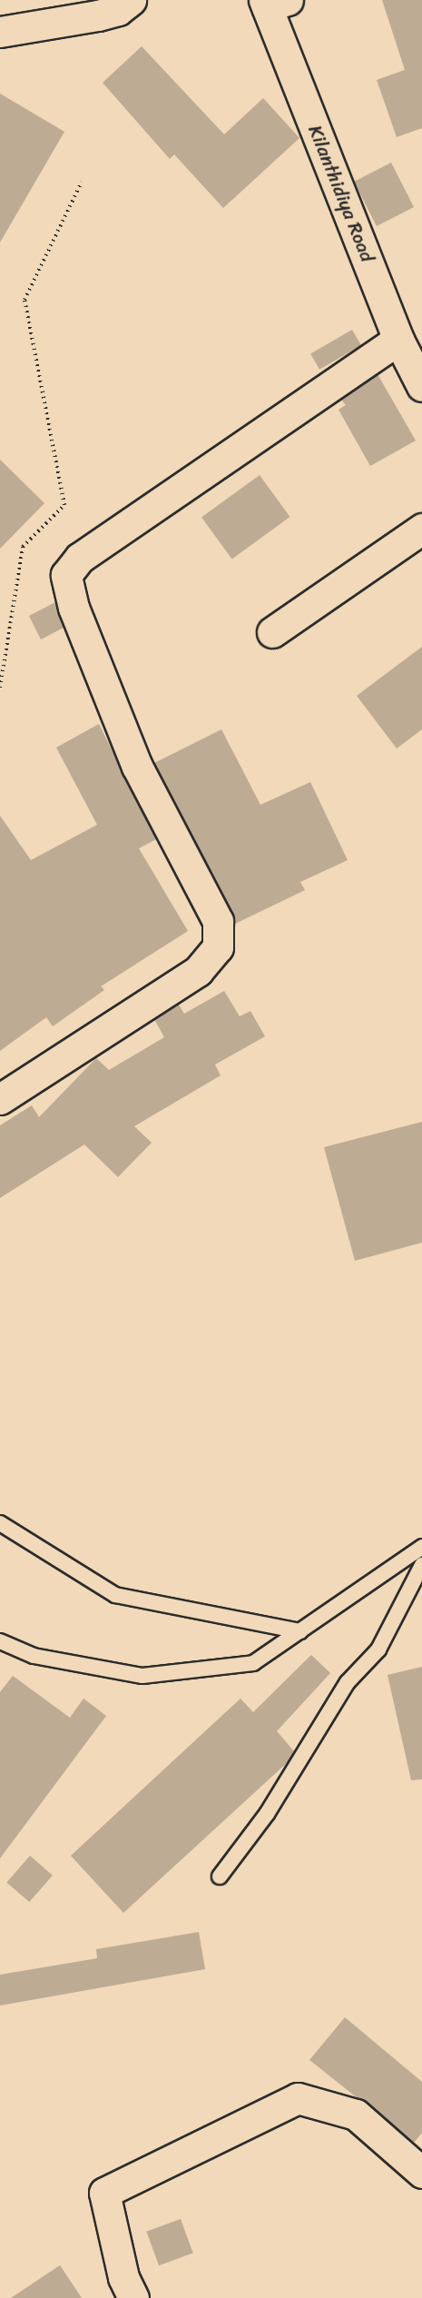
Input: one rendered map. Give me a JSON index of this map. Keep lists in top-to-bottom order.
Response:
{
  "streets": {
    "street": ["Kilanthidiya Road"]
  }
}
